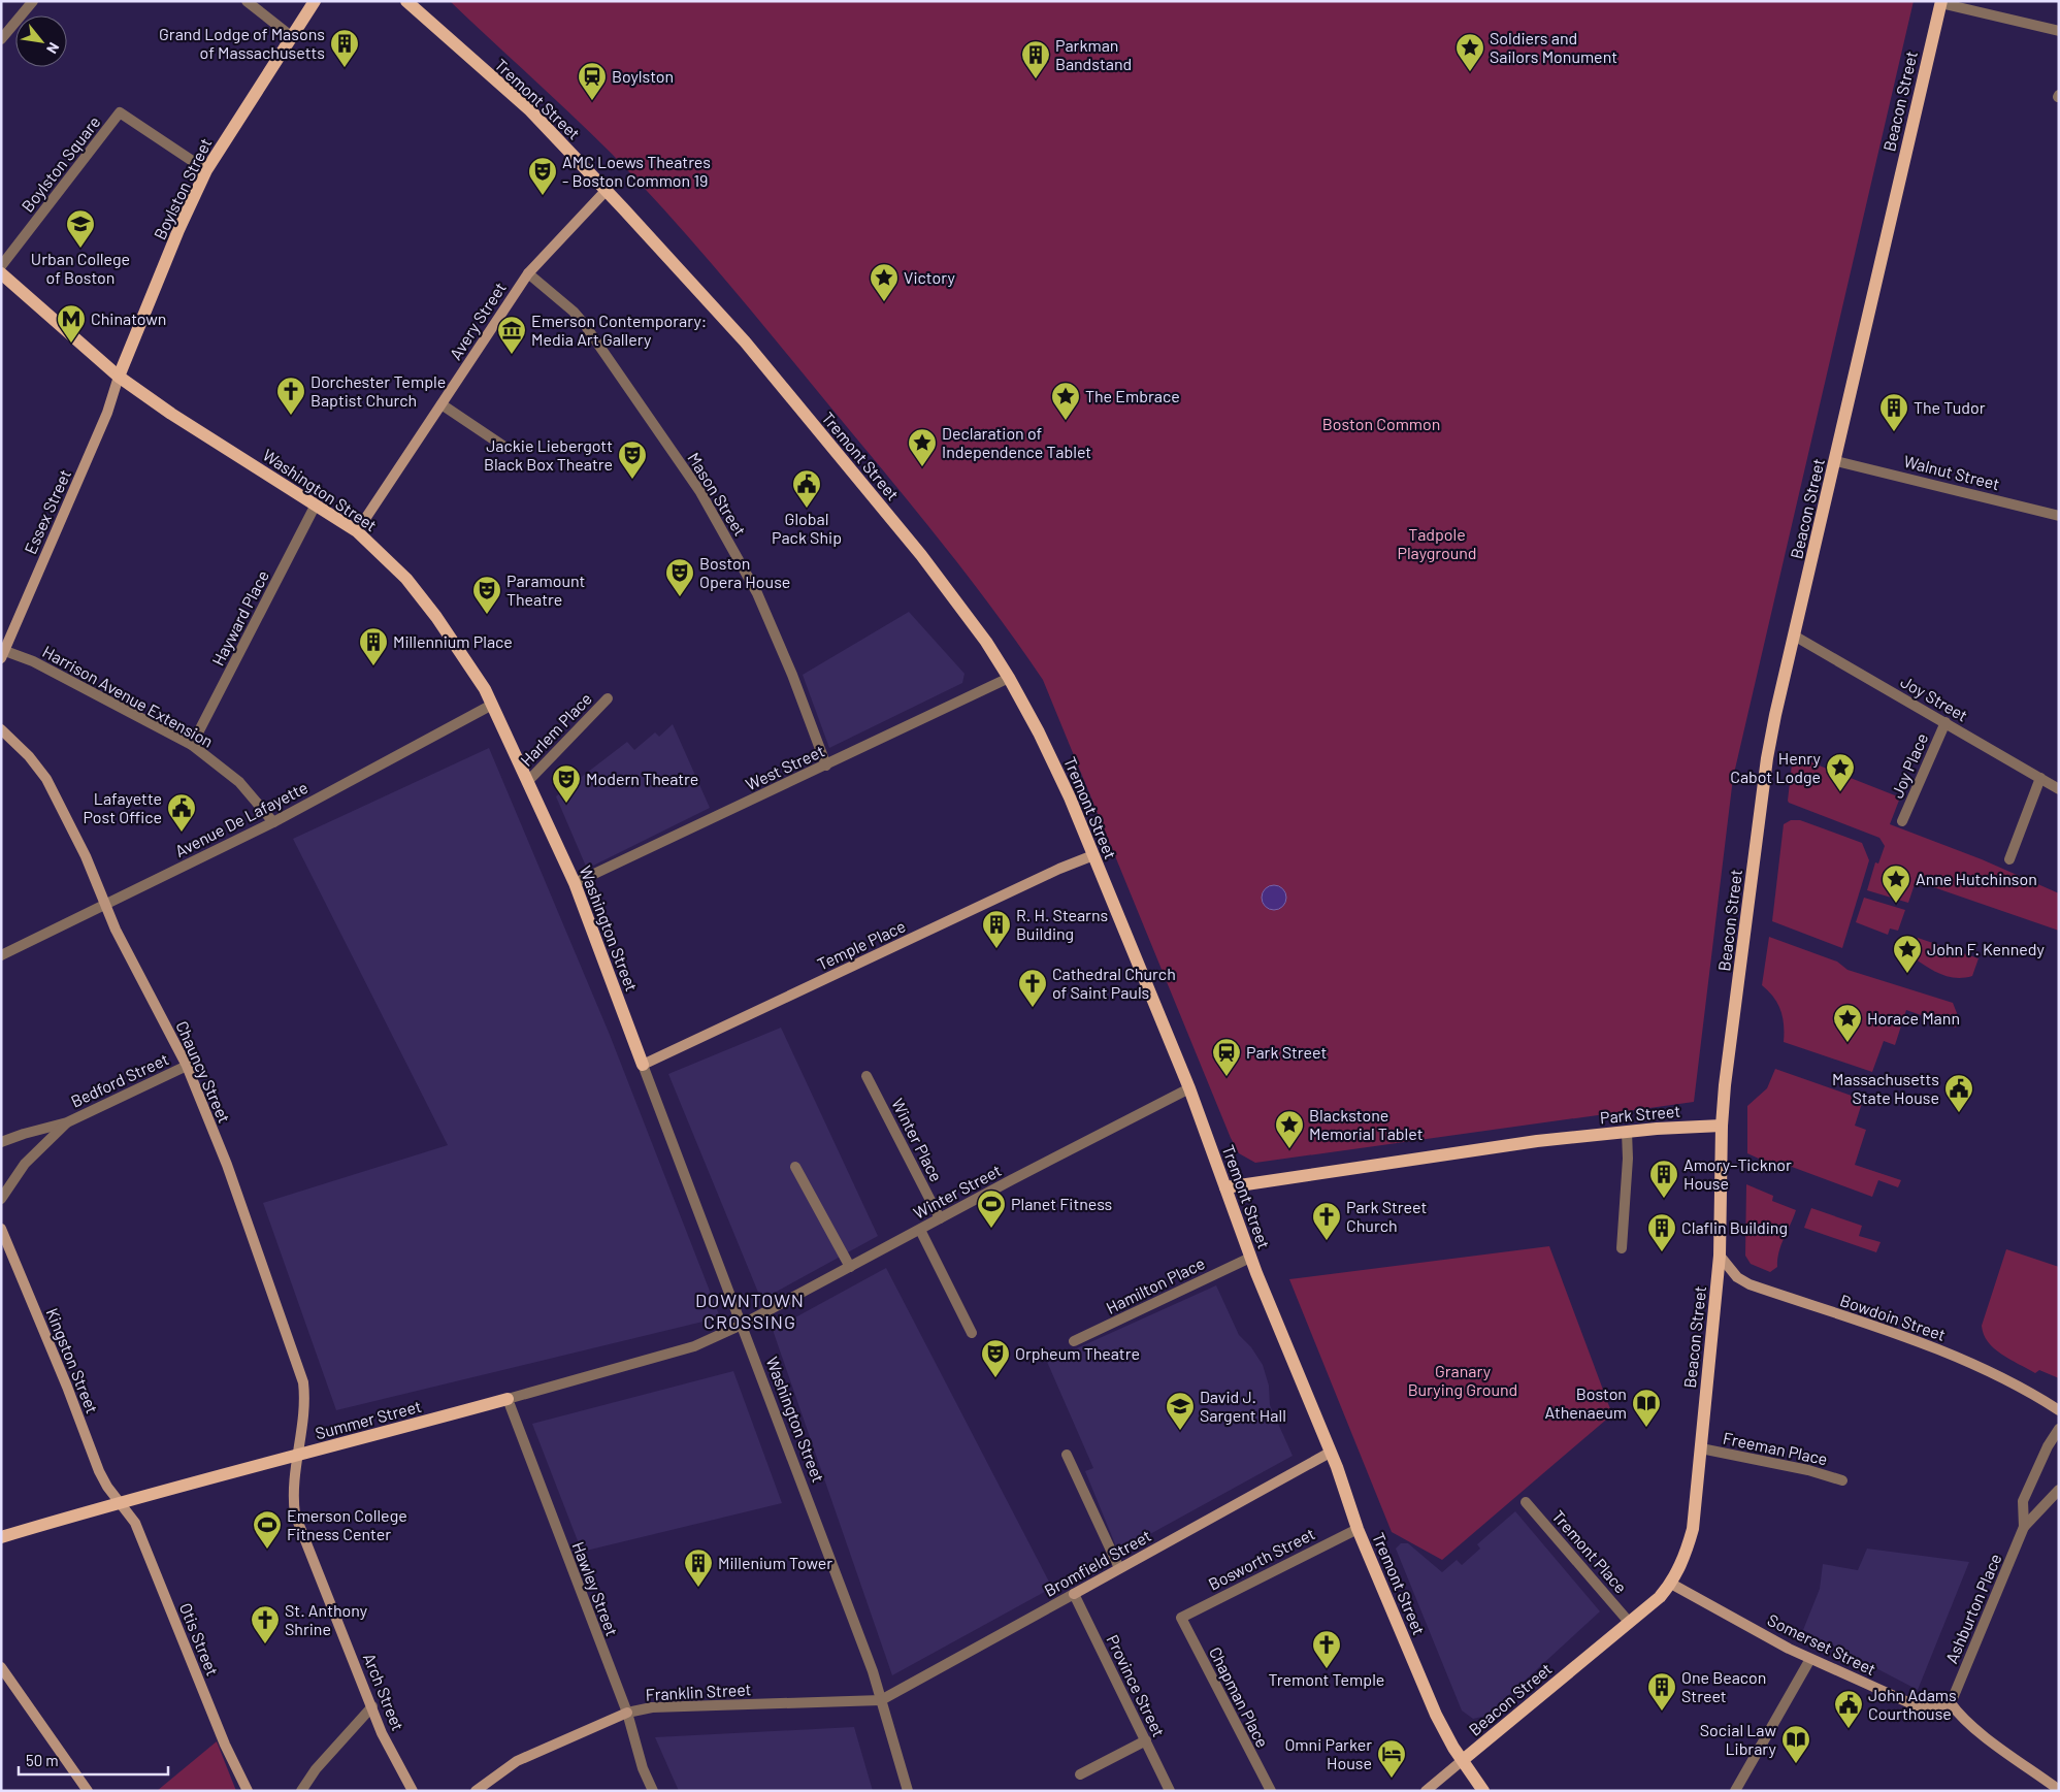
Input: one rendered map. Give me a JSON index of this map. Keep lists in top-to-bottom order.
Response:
{
  "streets": {
    "main road": [
      "Tremont Street",
      "Beacon Street",
      "Boylston Street",
      "Avery Street",
      "Washington Street",
      "Essex Street",
      "Temple Place",
      "Chauncy Street",
      "Park Street",
      "Bowdoin Street",
      "Kingston Street",
      "Summer Street",
      "Bromfield Street",
      "Otis Street",
      "Somerset Street",
      "Arch Street",
      "Franklin Street"
    ],
    "street": [
      "Boylston Square",
      "Walnut Street",
      "Mason Street",
      "Hayward Place",
      "Harrison Avenue Extension",
      "Joy Street",
      "Harlem Place",
      "Joy Place",
      "West Street",
      "Avenue De Lafayette",
      "Bedford Street",
      "Winter Place",
      "Winter Street",
      "Hamilton Place",
      "Freeman Place",
      "Tremont Place",
      "Bosworth Street",
      "Hawley Street",
      "Ashburton Place",
      "Province Street",
      "Chapman Place"
    ]
  },
  "crossings": [
    ["Tremont Street", "Beacon Street"],
    ["Tremont Street", "Avery Street"],
    ["Tremont Street", "West Street"],
    ["Tremont Street", "Temple Place"],
    ["Tremont Street", "Park Street"],
    ["Tremont Street", "Winter Street"],
    ["Tremont Street", "Hamilton Place"],
    ["Tremont Street", "Bosworth Street"],
    ["Tremont Street", "Bromfield Street"],
    ["Beacon Street", "Walnut Street"],
    ["Beacon Street", "Joy Street"],
    ["Beacon Street", "Park Street"],
    ["Beacon Street", "Bowdoin Street"],
    ["Beacon Street", "Freeman Place"],
    ["Beacon Street", "Tremont Place"],
    ["Beacon Street", "Somerset Street"],
    ["Boylston Square", "Boylston Street"],
    ["Boylston Street", "Washington Street"],
    ["Boylston Street", "Essex Street"],
    ["Avery Street", "Washington Street"],
    ["Avery Street", "Mason Street"],
    ["Washington Street", "Essex Street"],
    ["Washington Street", "Hayward Place"],
    ["Washington Street", "Harlem Place"],
    ["Washington Street", "West Street"],
    ["Washington Street", "Avenue De Lafayette"],
    ["Washington Street", "Temple Place"],
    ["Washington Street", "Winter Street"],
    ["Washington Street", "Summer Street"],
    ["Washington Street", "Bromfield Street"],
    ["Washington Street", "Franklin Street"],
    ["Mason Street", "West Street"],
    ["Essex Street", "Harrison Avenue Extension"],
    ["Hayward Place", "Harrison Avenue Extension"],
    ["Harrison Avenue Extension", "Avenue De Lafayette"],
    ["Joy Street", "Joy Place"],
    ["Avenue De Lafayette", "Chauncy Street"],
    ["Chauncy Street", "Bedford Street"],
    ["Chauncy Street", "Summer Street"],
    ["Chauncy Street", "Arch Street"],
    ["Winter Place", "Winter Street"],
    ["Winter Street", "Summer Street"],
    ["Kingston Street", "Summer Street"],
    ["Kingston Street", "Otis Street"],
    ["Summer Street", "Hawley Street"],
    ["Summer Street", "Otis Street"],
    ["Summer Street", "Arch Street"],
    ["Bosworth Street", "Chapman Place"],
    ["Bromfield Street", "Province Street"],
    ["Bromfield Street", "Franklin Street"],
    ["Hawley Street", "Franklin Street"],
    ["Ashburton Place", "Somerset Street"]
  ],
  "districts": ["DOWNTOWN CROSSING"],
  "parks": ["Boston Common", "Tadpole Playground", "Granary Burying Ground"],
  "places": {
    "building": [
      "Grand Lodge of Masons of Massachusetts",
      "Parkman Bandstand",
      "The Tudor",
      "Millennium Place",
      "R. H. Stearns Building",
      "Amory–Ticknor House",
      "Claflin Building",
      "Millenium Tower",
      "One Beacon Street"
    ],
    "place": [
      "Soldiers and Sailors Monument",
      "Victory",
      "The Embrace",
      "Declaration of Independence Tablet",
      "Henry Cabot Lodge",
      "Anne Hutchinson",
      "John F. Kennedy",
      "Horace Mann",
      "Blackstone Memorial Tablet"
    ],
    "station": ["Boylston", "Park Street"],
    "theatre": [
      "AMC Loews Theatres - Boston Common 19",
      "Jackie Liebergott Black Box Theatre",
      "Boston Opera House",
      "Paramount Theatre",
      "Modern Theatre",
      "Orpheum Theatre"
    ],
    "school or university": ["Urban College of Boston", "David J. Sargent Hall"],
    "metro station": ["Chinatown"],
    "museum": ["Emerson Contemporary: Media Art Gallery"],
    "church": [
      "Dorchester Temple Baptist Church",
      "Cathedral Church of Saint Pauls",
      "Park Street Church",
      "St. Anthony Shrine",
      "Tremont Temple"
    ],
    "public building": [
      "Global Pack Ship",
      "Lafayette Post Office",
      "Massachusetts State House",
      "John Adams Courthouse"
    ],
    "sports": ["Planet Fitness", "Emerson College Fitness Center"],
    "library": ["Boston Athenaeum", "Social Law Library"],
    "hotel": ["Omni Parker House"]
  },
  "scale_bar": "50 m",
  "north": "bottom right"
}
